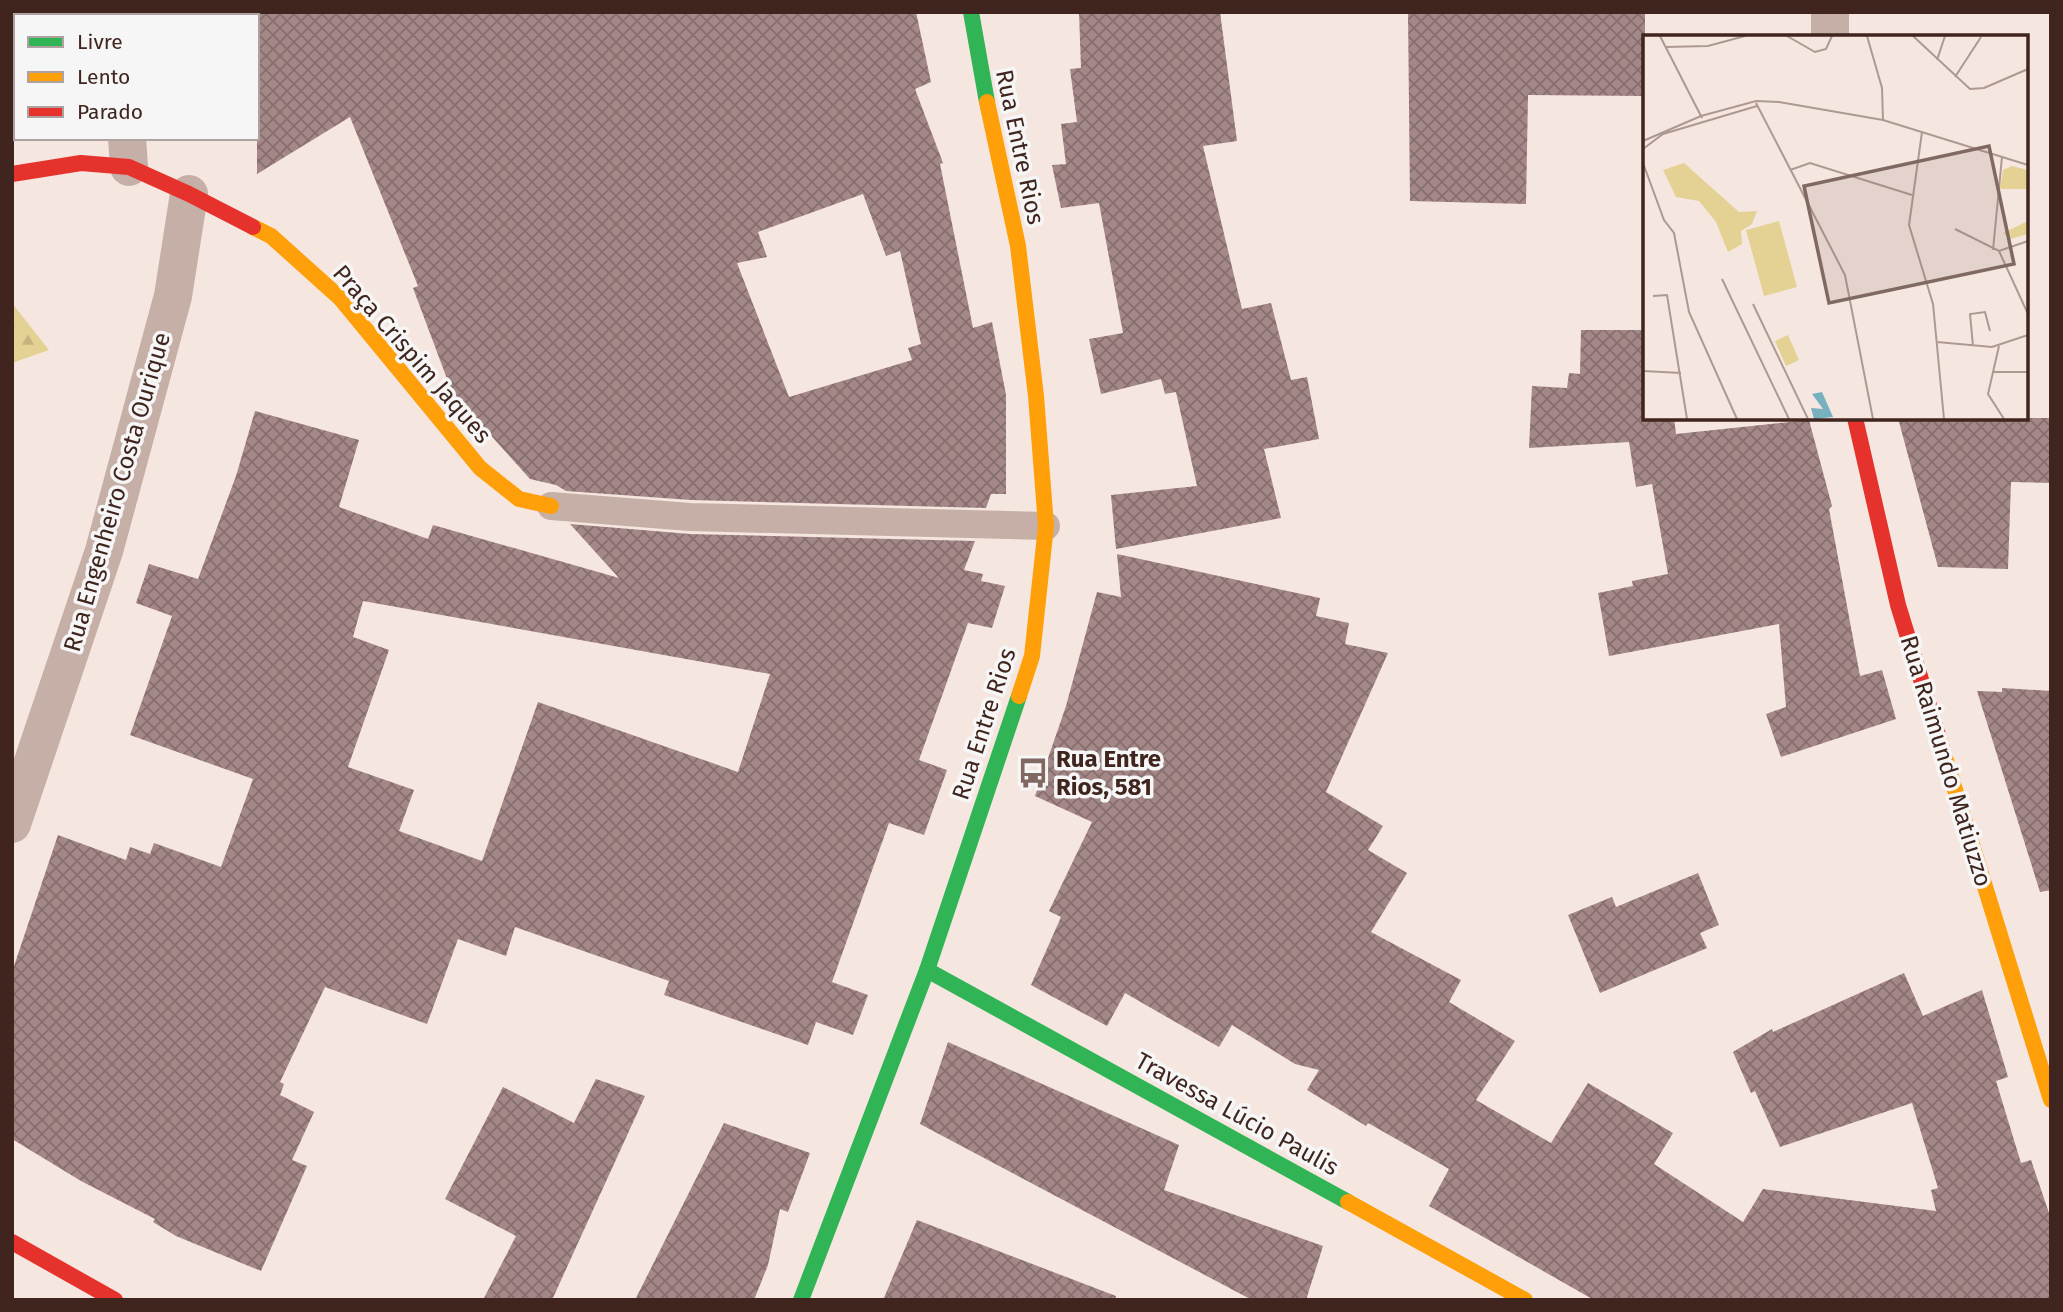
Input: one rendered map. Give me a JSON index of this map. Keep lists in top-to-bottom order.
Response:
{
  "streets": {
    "street": [
      "Rua Entre Rios",
      "Praça Crispim Jaques",
      "Rua Engenheiro Costa Ourique",
      "Rua Raimundo Matiuzzo",
      "Travessa Lúcio Paulis"
    ]
  },
  "crossings": [
    ["Rua Entre Rios", "Travessa Lúcio Paulis"],
    ["Praça Crispim Jaques", "Rua Engenheiro Costa Ourique"]
  ],
  "places": {
    "bus stop": ["Rua Entre Rios, 581"]
  },
  "legend": ["Livre", "Lento", "Parado"]
}
